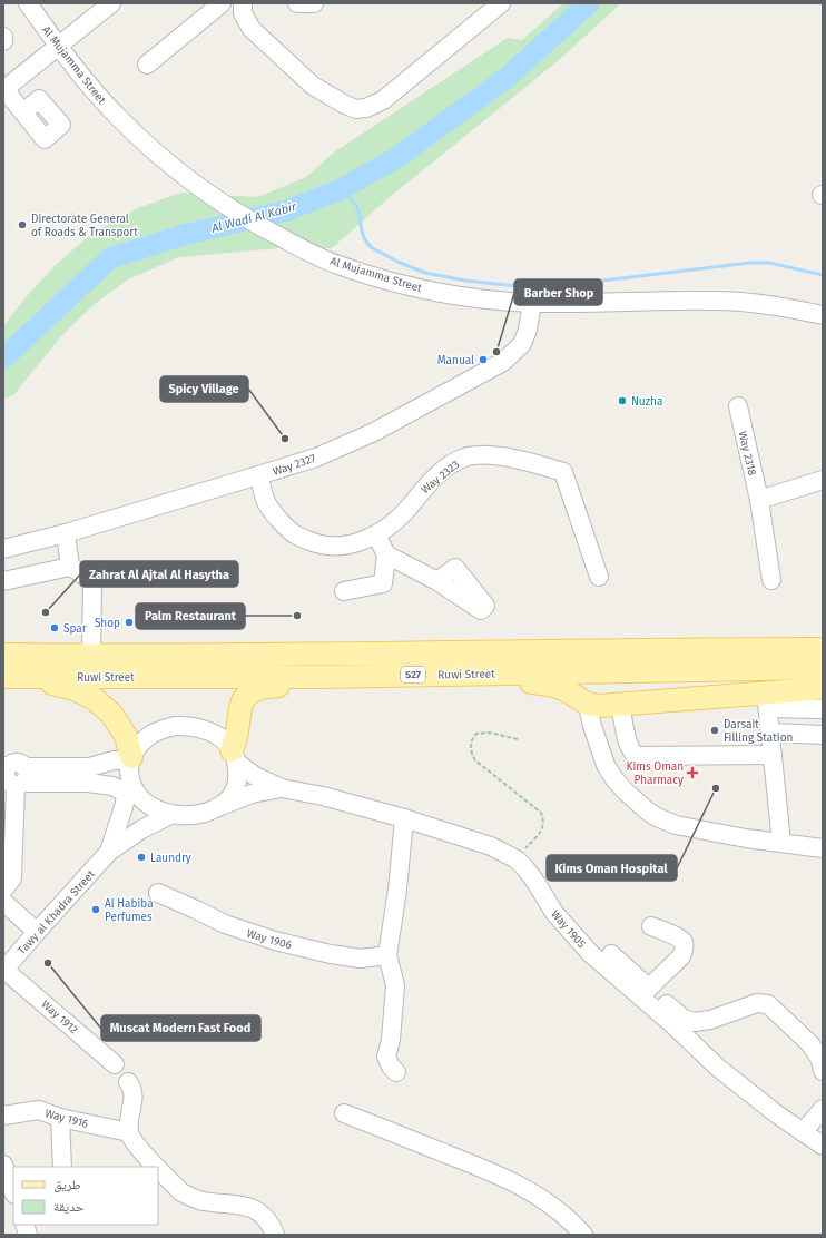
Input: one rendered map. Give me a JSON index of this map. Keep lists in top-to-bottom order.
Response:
{
  "streets": {
    "main road": ["Ruwi Street", "S27"],
    "street": [
      "Al Mujamma Street",
      "Way 2318",
      "Way 2327",
      "Way 2323",
      "Tawy al Khadra Street",
      "Way 1905",
      "Way 1906",
      "Way 1912",
      "Way 1916"
    ]
  },
  "crossings": [
    ["Al Mujamma Street", "Way 2327"],
    ["Way 2327", "Way 2323"],
    ["Tawy al Khadra Street", "Way 1905"],
    ["Tawy al Khadra Street", "Way 1912"]
  ],
  "water": ["Al Wadi Al Kabir"],
  "places": {
    "other": [
      "Directorate General of Roads & Transport",
      "Barber Shop",
      "Manual",
      "Nuzha",
      "Spicy Village",
      "Zahrat Al Ajtal Al Hasytha",
      "Palm Restaurant",
      "Shop",
      "Spar",
      "Darsait Filling Station",
      "Kims Oman Hospital",
      "Laundry",
      "Al Habiba Perfumes",
      "Muscat Modern Fast Food"
    ],
    "health": ["Kims Oman Pharmacy"]
  },
  "legend": ["طريق", "حديقة"]
}
